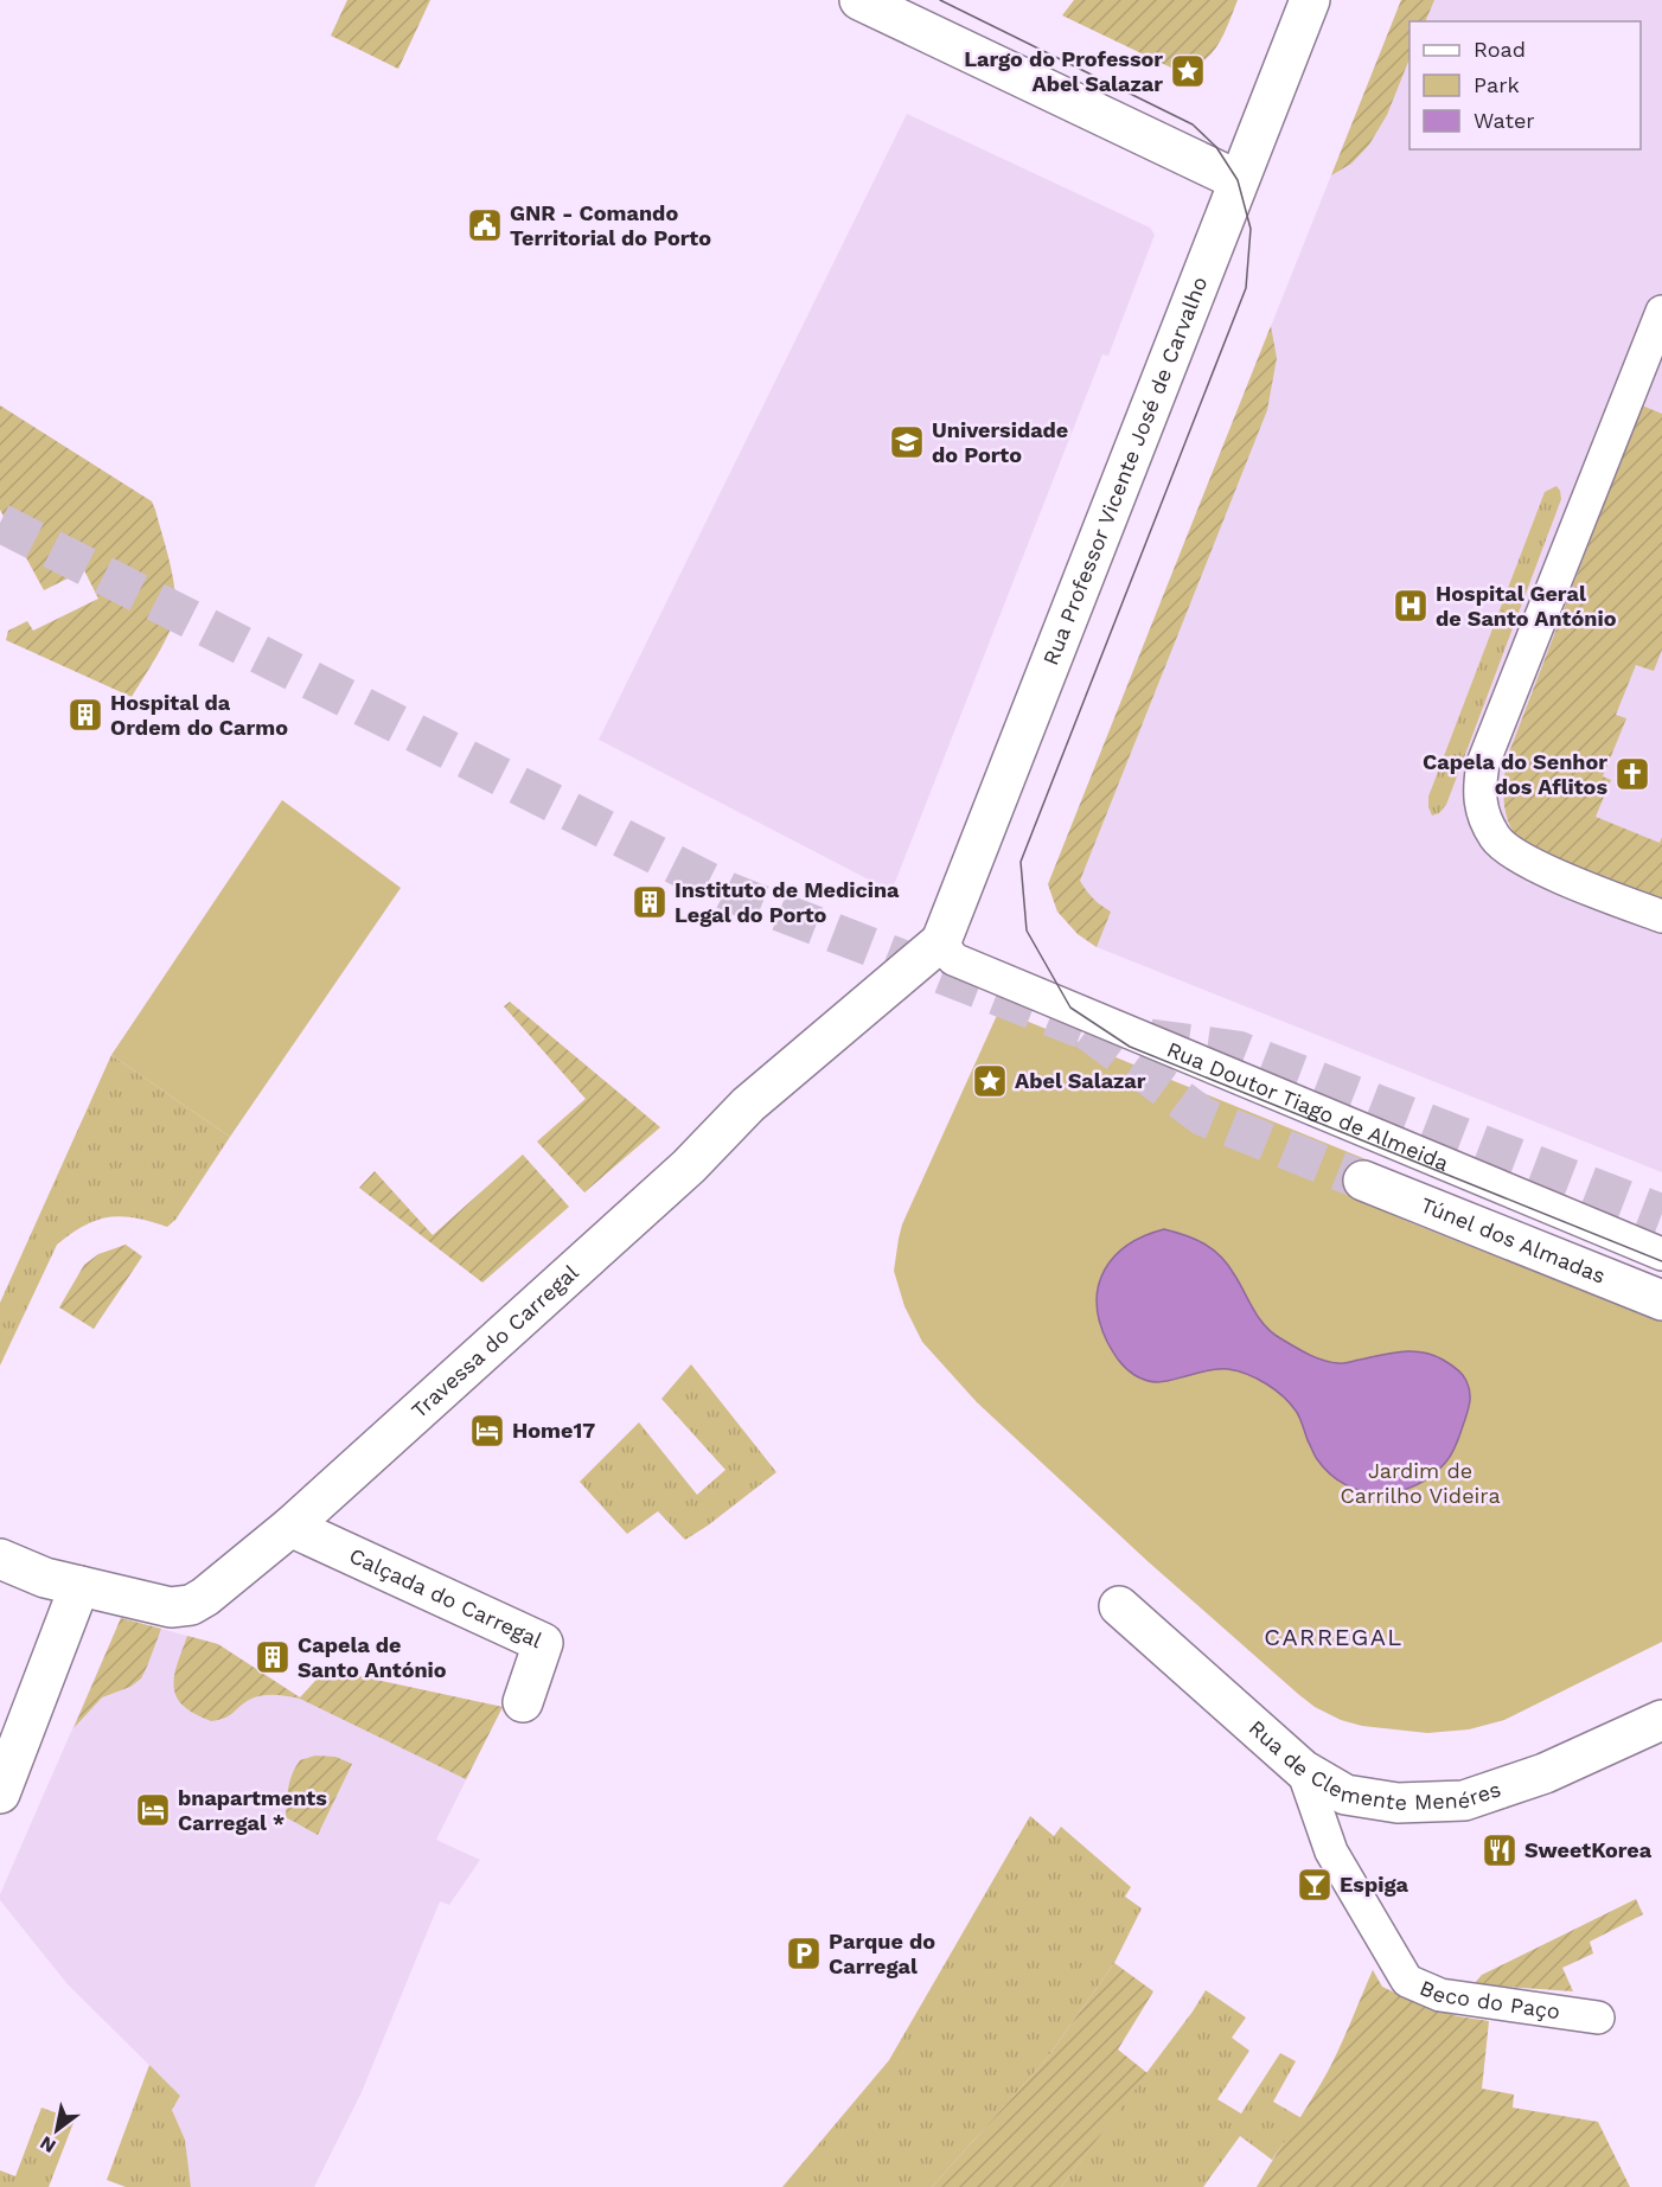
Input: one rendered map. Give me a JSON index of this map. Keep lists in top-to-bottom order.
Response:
{
  "streets": {
    "street": [
      "Rua Professor Vicente José de Carvalho",
      "Túnel dos Almadas",
      "Travessa do Carregal",
      "Calçada do Carregal",
      "Rua de Clemente Menéres"
    ],
    "lane": ["Rua Doutor Tiago de Almeida", "Beco do Paço"]
  },
  "crossings": [
    ["Rua Professor Vicente José de Carvalho", "Rua Doutor Tiago de Almeida"],
    ["Rua Professor Vicente José de Carvalho", "Travessa do Carregal"],
    ["Rua Doutor Tiago de Almeida", "Travessa do Carregal"],
    ["Travessa do Carregal", "Calçada do Carregal"],
    ["Rua de Clemente Menéres", "Beco do Paço"]
  ],
  "districts": ["CARREGAL"],
  "parks": ["Jardim de Carrilho Videira"],
  "places": {
    "place": ["Largo do Professor Abel Salazar", "Abel Salazar"],
    "public building": ["GNR - Comando Territorial do Porto"],
    "school or university": ["Universidade do Porto"],
    "hospital": ["Hospital Geral de Santo António"],
    "building": ["Hospital da Ordem do Carmo", "Instituto de Medicina Legal do Porto", "Capela de Santo António"],
    "church": ["Capela do Senhor dos Aflitos"],
    "hotel": ["Home17", "bnapartments Carregal *"],
    "restaurant": ["SweetKorea"],
    "bar": ["Espiga"],
    "parking": ["Parque do Carregal"]
  },
  "legend": ["Road", "Park", "Water"],
  "north": "bottom left"
}
